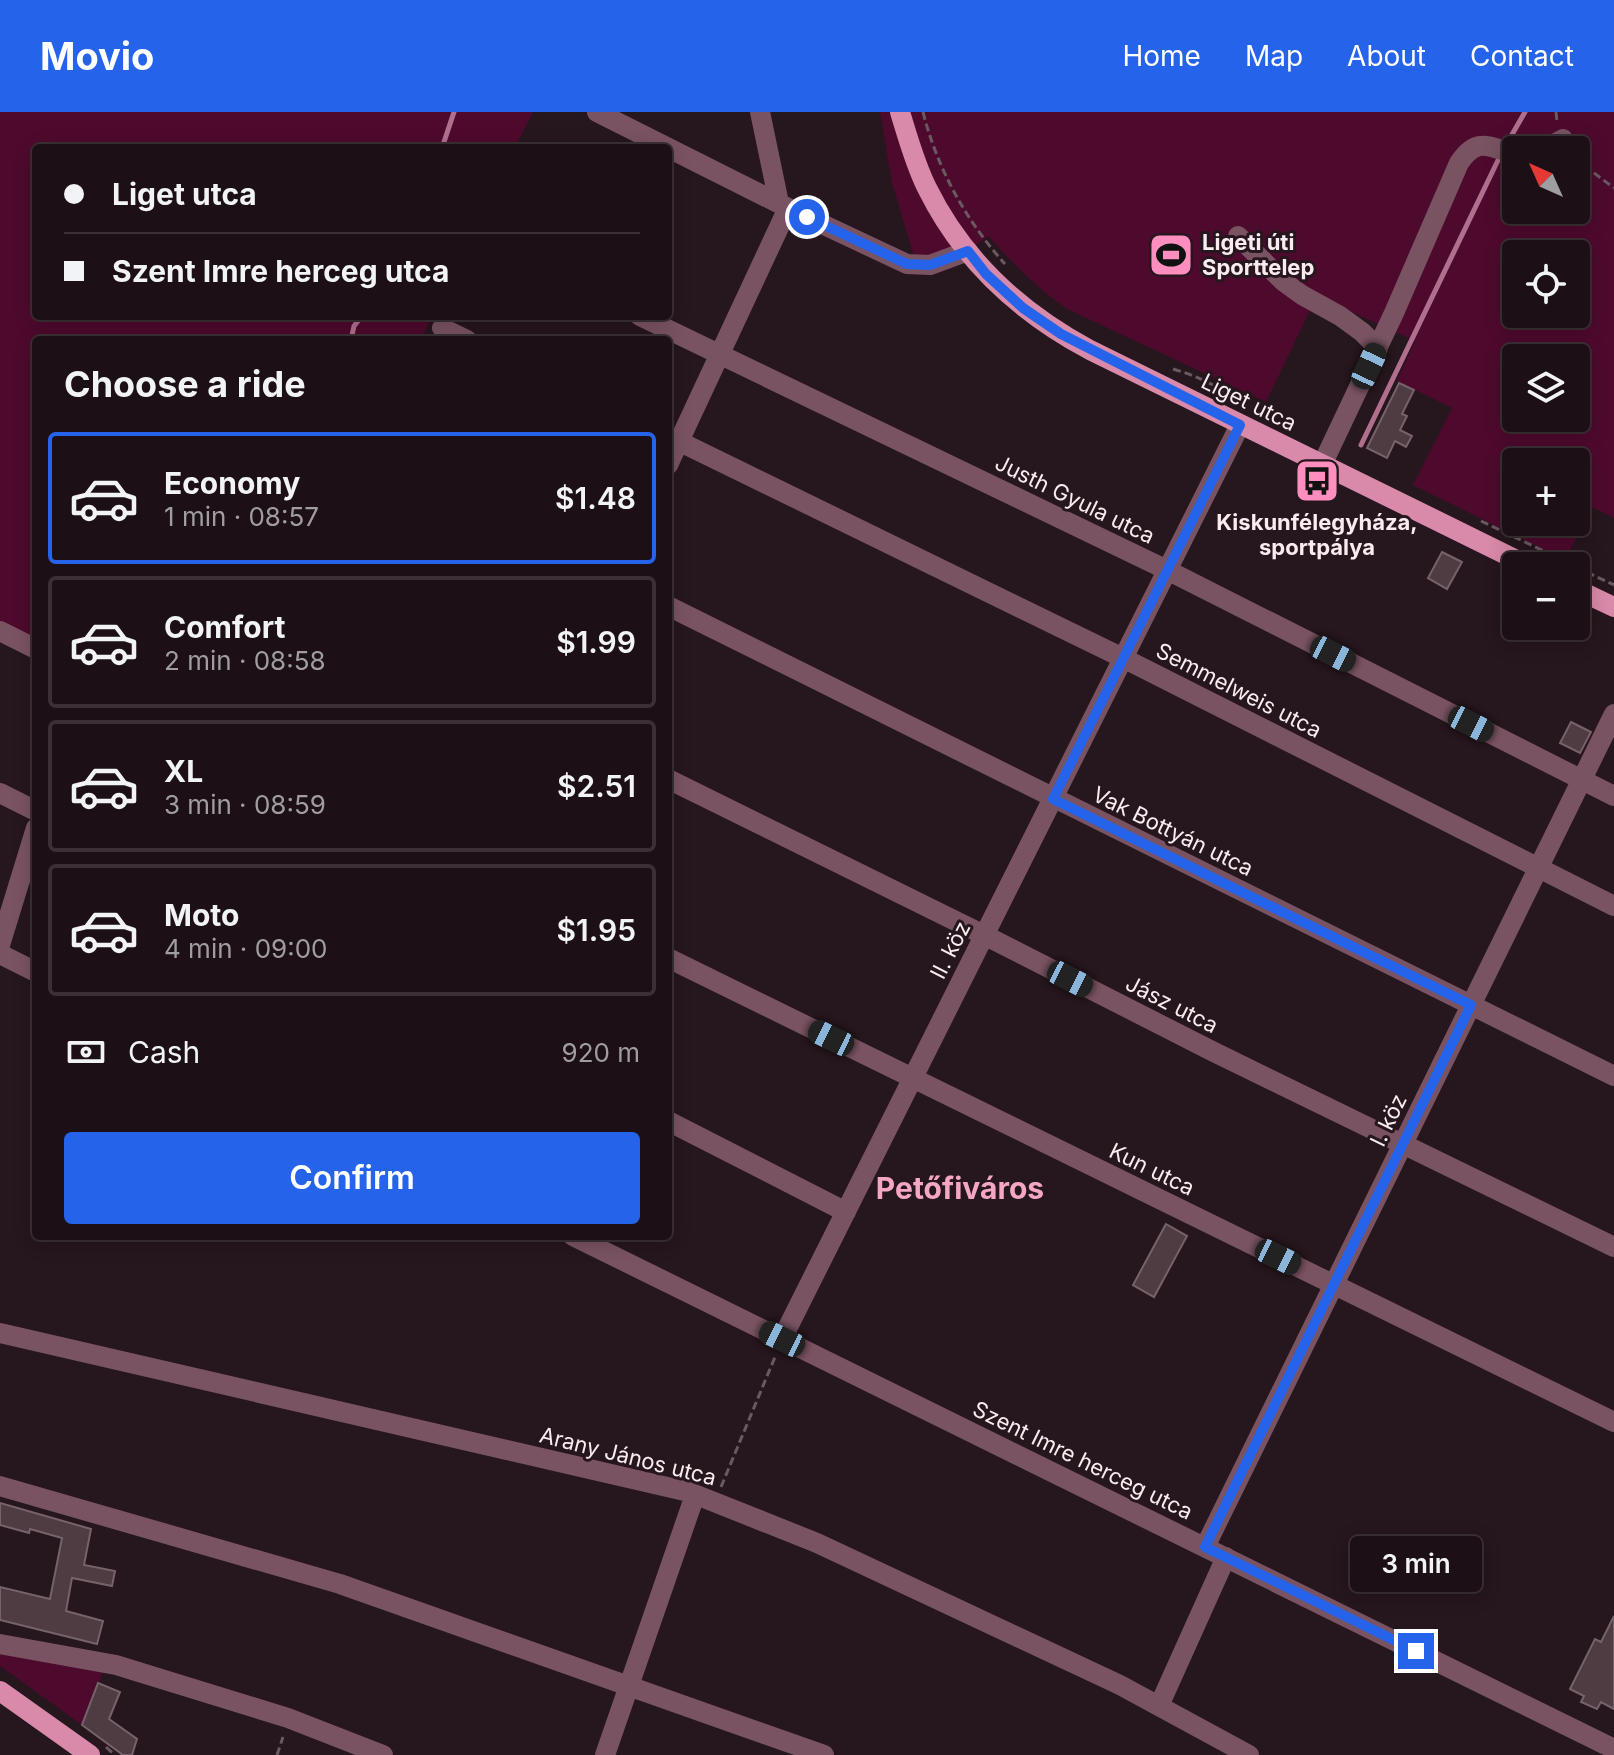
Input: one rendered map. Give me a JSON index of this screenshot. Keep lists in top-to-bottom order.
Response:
{
  "streets": {
    "main road": ["Liget utca"],
    "street": [
      "Justh Gyula utca",
      "Semmelweis utca",
      "Vak Bottyán utca",
      "II. köz",
      "Jász utca",
      "I. köz",
      "Kun utca",
      "Arany János utca",
      "Szent Imre herceg utca"
    ]
  },
  "crossings": [
    ["Liget utca", "II. köz"],
    ["Justh Gyula utca", "II. köz"],
    ["Justh Gyula utca", "I. köz"],
    ["Semmelweis utca", "II. köz"],
    ["Semmelweis utca", "I. köz"],
    ["Vak Bottyán utca", "II. köz"],
    ["Vak Bottyán utca", "I. köz"],
    ["II. köz", "Jász utca"],
    ["II. köz", "Kun utca"],
    ["II. köz", "Szent Imre herceg utca"],
    ["Jász utca", "I. köz"],
    ["I. köz", "Kun utca"],
    ["I. köz", "Szent Imre herceg utca"]
  ],
  "districts": ["Petőfiváros"],
  "places": {
    "sports": ["Ligeti úti Sporttelep"],
    "bus stop": ["Kiskunfélegyháza, sportpálya"]
  },
  "north": "top left",
  "page": {
    "header": "Movio",
    "nav": [
      "Home",
      "Map",
      "About",
      "Contact"
    ],
    "map_buttons": ["+", "−"],
    "banner": ["Liget utca", "Szent Imre herceg utca"],
    "heading": "Choose a ride",
    "list": [
      {
        "name": "Economy",
        "note": "1 min · 08:57",
        "value": "$1.48"
      },
      {
        "name": "Comfort",
        "note": "2 min · 08:58",
        "value": "$1.99"
      },
      {
        "name": "XL",
        "note": "3 min · 08:59",
        "value": "$2.51"
      },
      {
        "name": "Moto",
        "note": "4 min · 09:00",
        "value": "$1.95"
      }
    ],
    "pay": ["Cash", "920 m"],
    "buttons": "Confirm",
    "bubble": "3 min"
  }
}
